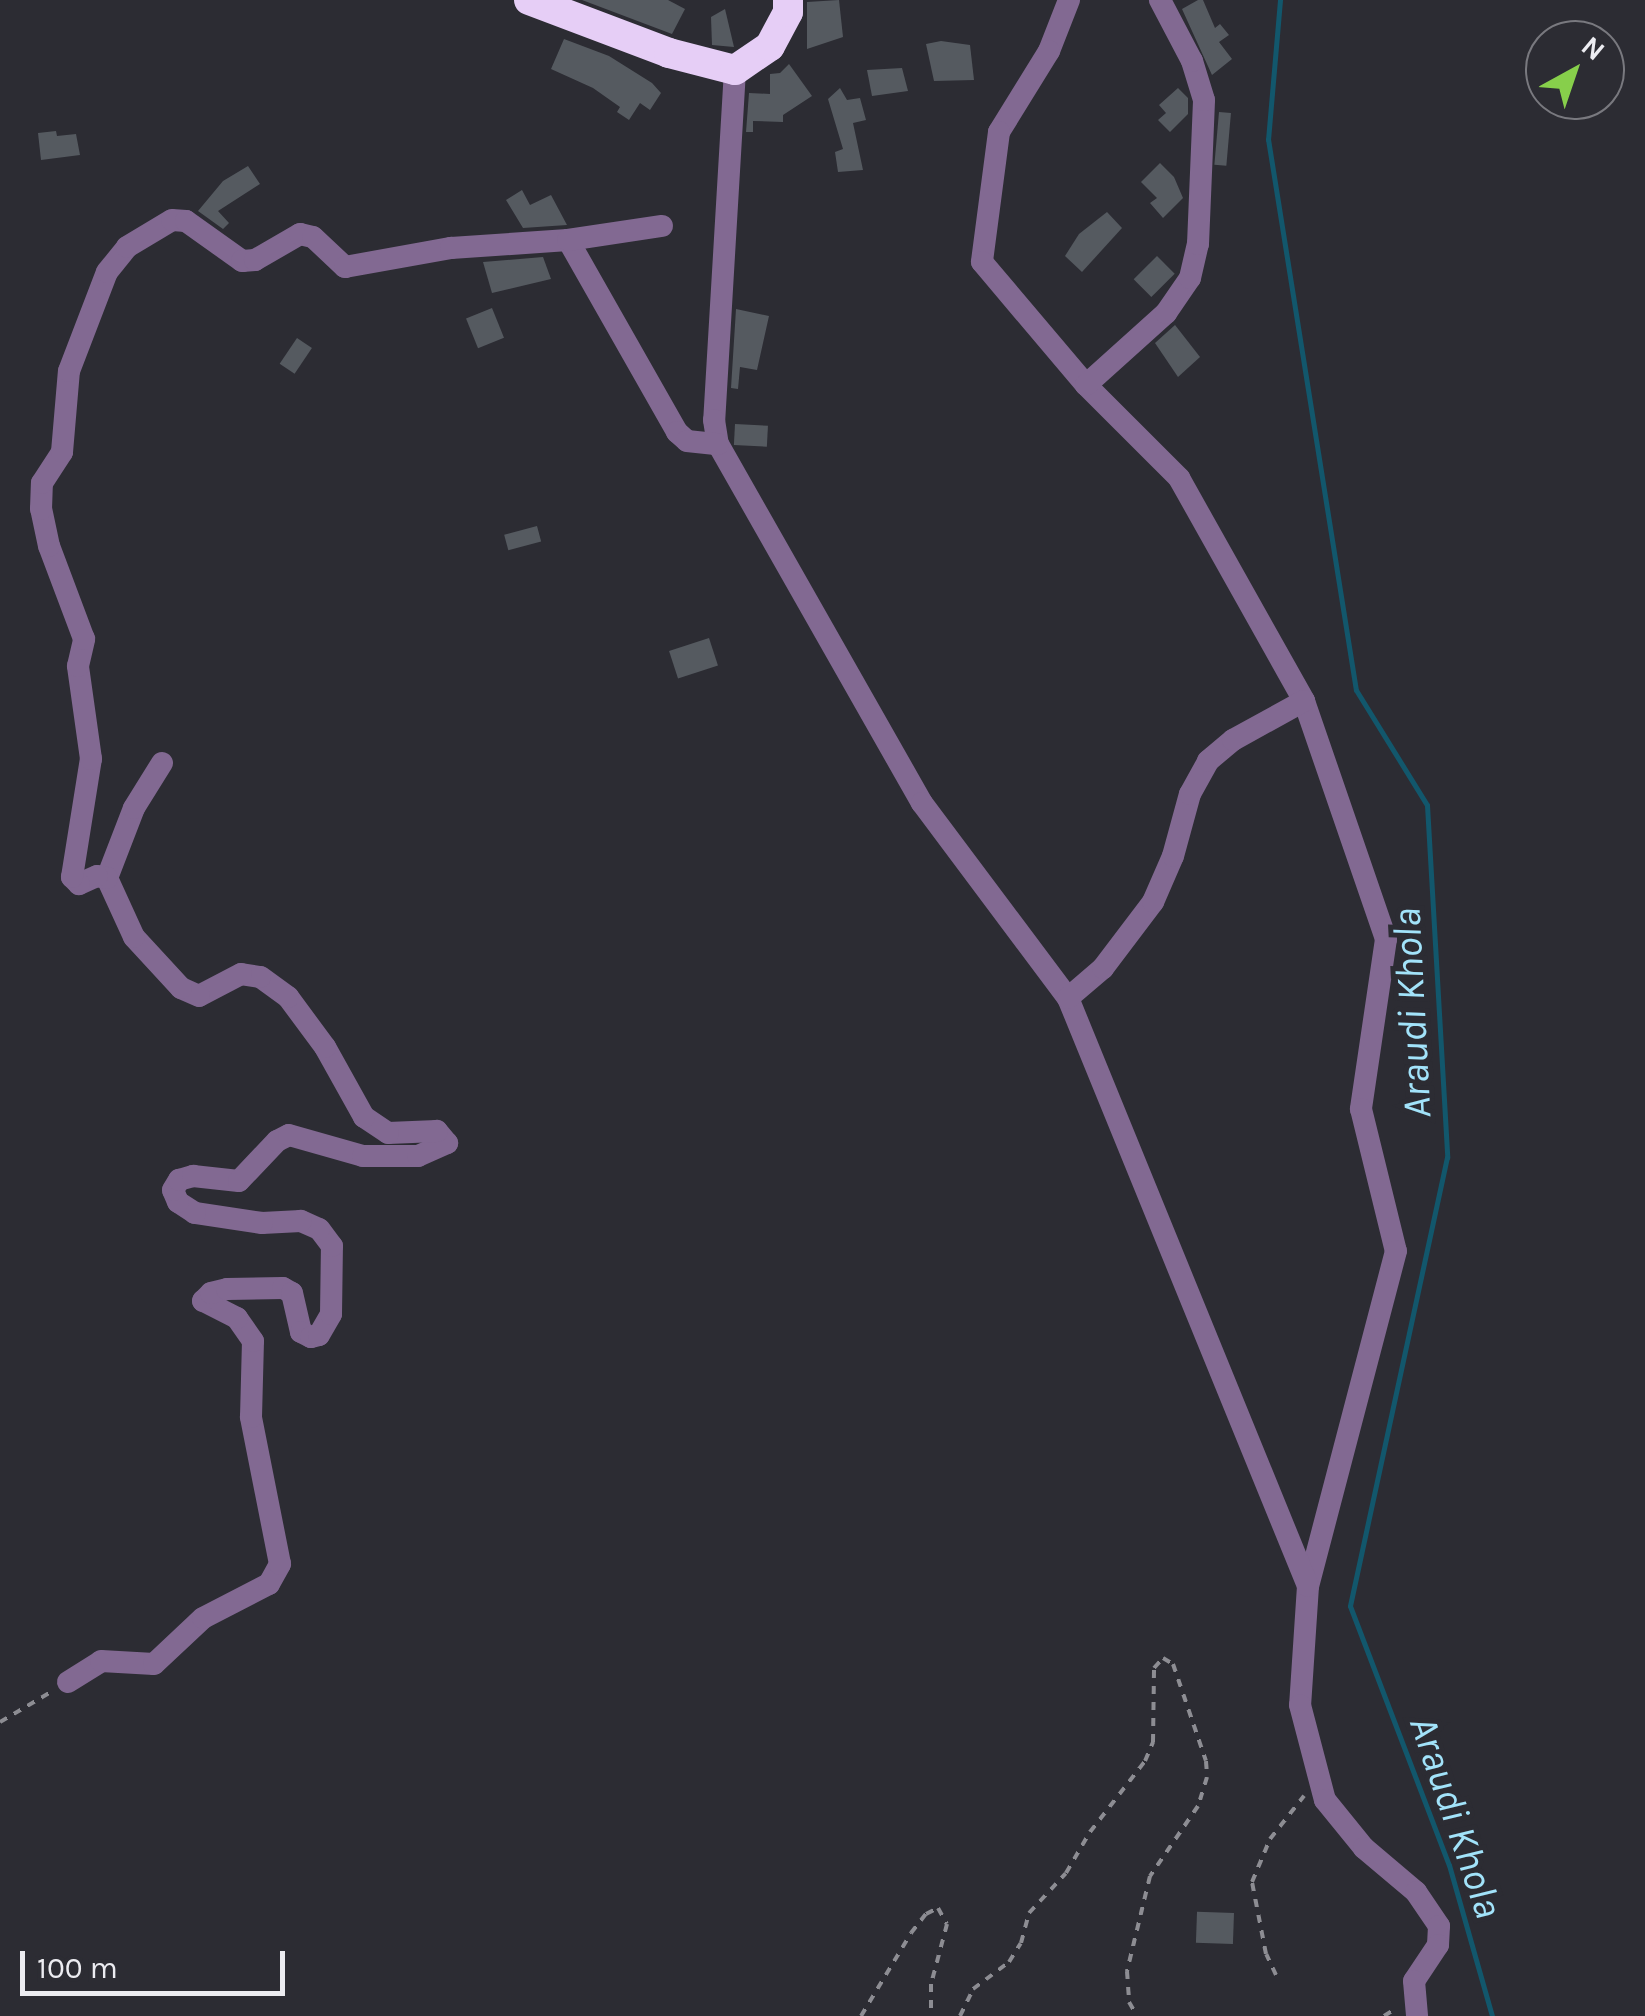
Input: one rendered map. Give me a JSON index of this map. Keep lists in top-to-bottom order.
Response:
{
  "water": ["Araudi Khola"],
  "scale_bar": "100 m",
  "north": "top right"
}
